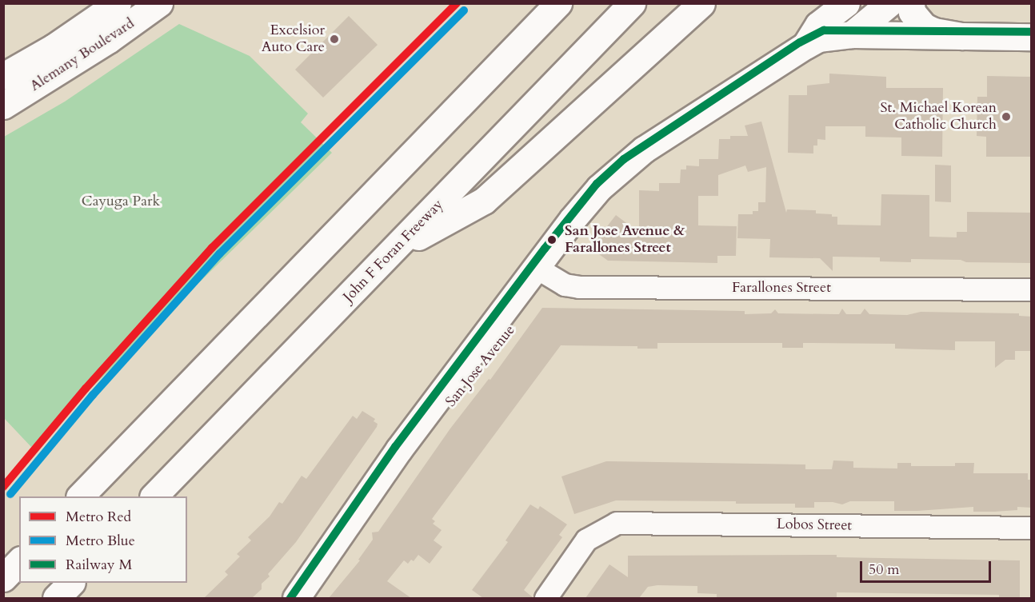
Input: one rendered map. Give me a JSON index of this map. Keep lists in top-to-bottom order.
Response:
{
  "streets": {
    "main road": ["Alemany Boulevard", "John F Foran Freeway", "San Jose Avenue"],
    "street": ["Farallones Street", "Lobos Street"]
  },
  "crossings": [
    ["Farallones Street", "San Jose Avenue"]
  ],
  "parks": ["Cayuga Park"],
  "places": ["Excelsior Auto Care", "St. Michael Korean Catholic Church", "San Jose Avenue & Farallones Street"],
  "lines": ["metro line Red", "metro line Blue", "rail line M"],
  "legend": ["Metro Red", "Metro Blue", "Railway M"],
  "scale_bar": "50 m"
}
